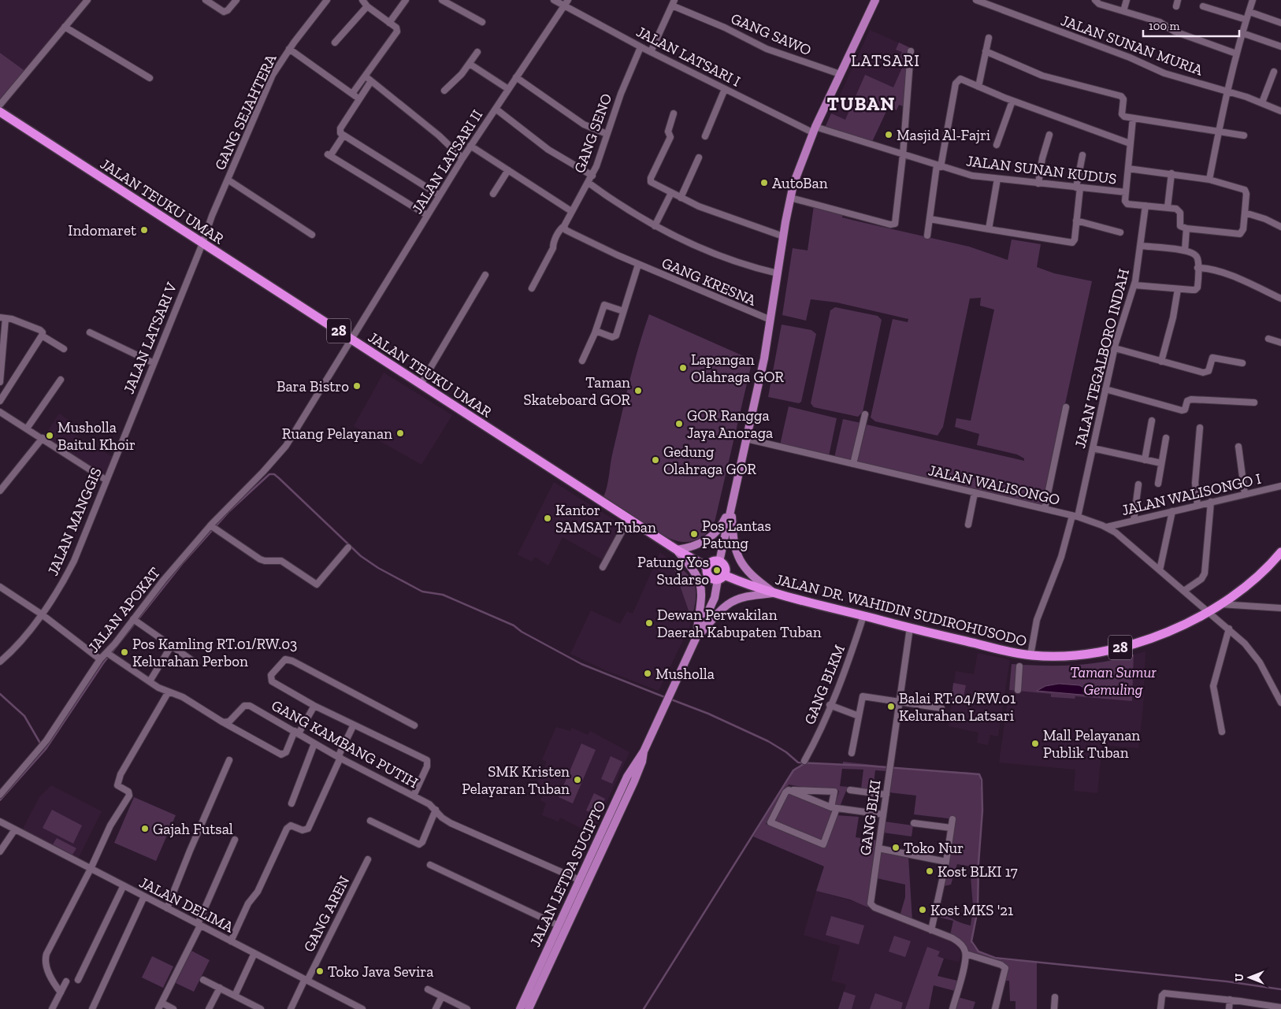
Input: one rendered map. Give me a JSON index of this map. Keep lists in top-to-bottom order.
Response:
{
  "streets": {
    "highway": ["JALAN TEUKU UMAR", "28", "JALAN DR. WAHIDIN SUDIROHUSODO"],
    "main road": ["JALAN LETDA SUCIPTO"],
    "street": [
      "GANG SAWO",
      "JALAN SUNAN MURIA",
      "JALAN LATSARI I",
      "GANG SEJAHTERA",
      "GANG SENO",
      "JALAN LATSARI II",
      "JALAN SUNAN KUDUS",
      "GANG KRESNA",
      "JALAN LATSARI V",
      "JALAN TEGALBORO INDAH",
      "JALAN WALISONGO",
      "JALAN WALISONGO I",
      "JALAN MANGGIS",
      "JALAN APOKAT",
      "GANG BLKM",
      "GANG KAMBANG PUTIH",
      "GANG BLKI",
      "JALAN DELIMA",
      "GANG AREN"
    ]
  },
  "crossings": [
    ["JALAN LATSARI I", "GANG SENO"],
    ["JALAN LATSARI I", "JALAN LATSARI II"],
    ["JALAN LATSARI I", "JALAN SUNAN KUDUS"],
    ["GANG SEJAHTERA", "JALAN TEUKU UMAR"],
    ["GANG SEJAHTERA", "JALAN LATSARI V"],
    ["GANG SENO", "GANG KRESNA"],
    ["JALAN LATSARI II", "JALAN TEUKU UMAR"],
    ["JALAN LATSARI II", "JALAN APOKAT"],
    ["JALAN SUNAN KUDUS", "JALAN TEGALBORO INDAH"],
    ["JALAN TEUKU UMAR", "28"],
    ["JALAN TEUKU UMAR", "JALAN LATSARI V"],
    ["JALAN TEUKU UMAR", "JALAN DR. WAHIDIN SUDIROHUSODO"],
    ["JALAN TEUKU UMAR", "JALAN LETDA SUCIPTO"],
    ["28", "JALAN DR. WAHIDIN SUDIROHUSODO"],
    ["28", "JALAN LETDA SUCIPTO"],
    ["JALAN LATSARI V", "JALAN MANGGIS"],
    ["JALAN TEGALBORO INDAH", "JALAN WALISONGO"],
    ["JALAN TEGALBORO INDAH", "JALAN DR. WAHIDIN SUDIROHUSODO"],
    ["JALAN WALISONGO", "JALAN WALISONGO I"],
    ["JALAN WALISONGO", "JALAN DR. WAHIDIN SUDIROHUSODO"],
    ["JALAN DR. WAHIDIN SUDIROHUSODO", "GANG BLKM"],
    ["JALAN DR. WAHIDIN SUDIROHUSODO", "GANG BLKI"],
    ["JALAN DR. WAHIDIN SUDIROHUSODO", "JALAN LETDA SUCIPTO"],
    ["GANG KAMBANG PUTIH", "JALAN LETDA SUCIPTO"],
    ["JALAN DELIMA", "GANG AREN"]
  ],
  "districts": ["LATSARI", "TUBAN"],
  "parks": ["Taman Sumur Gemuling"],
  "places": [
    "Masjid Al-Fajri",
    "AutoBan",
    "Indomaret",
    "Lapangan Olahraga GOR",
    "Bara Bistro",
    "Taman Skateboard GOR",
    "GOR Rangga Jaya Anoraga",
    "Ruang Pelayanan",
    "Musholla Baitul Khoir",
    "Gedung Olahraga GOR",
    "Kantor SAMSAT Tuban",
    "Pos Lantas Patung",
    "Patung Yos Sudarso",
    "Dewan Perwakilan Daerah Kabupaten Tuban",
    "Pos Kamling RT.01/RW.03 Kelurahan Perbon",
    "Musholla",
    "Balai RT.04/RW.01 Kelurahan Latsari",
    "Mall Pelayanan Publik Tuban",
    "SMK Kristen Pelayaran Tuban",
    "Gajah Futsal",
    "Toko Nur",
    "Kost BLKI 17",
    "Kost MKS '21",
    "Toko Java Sevira"
  ],
  "scale_bar": "100 m",
  "north": "left"
}
